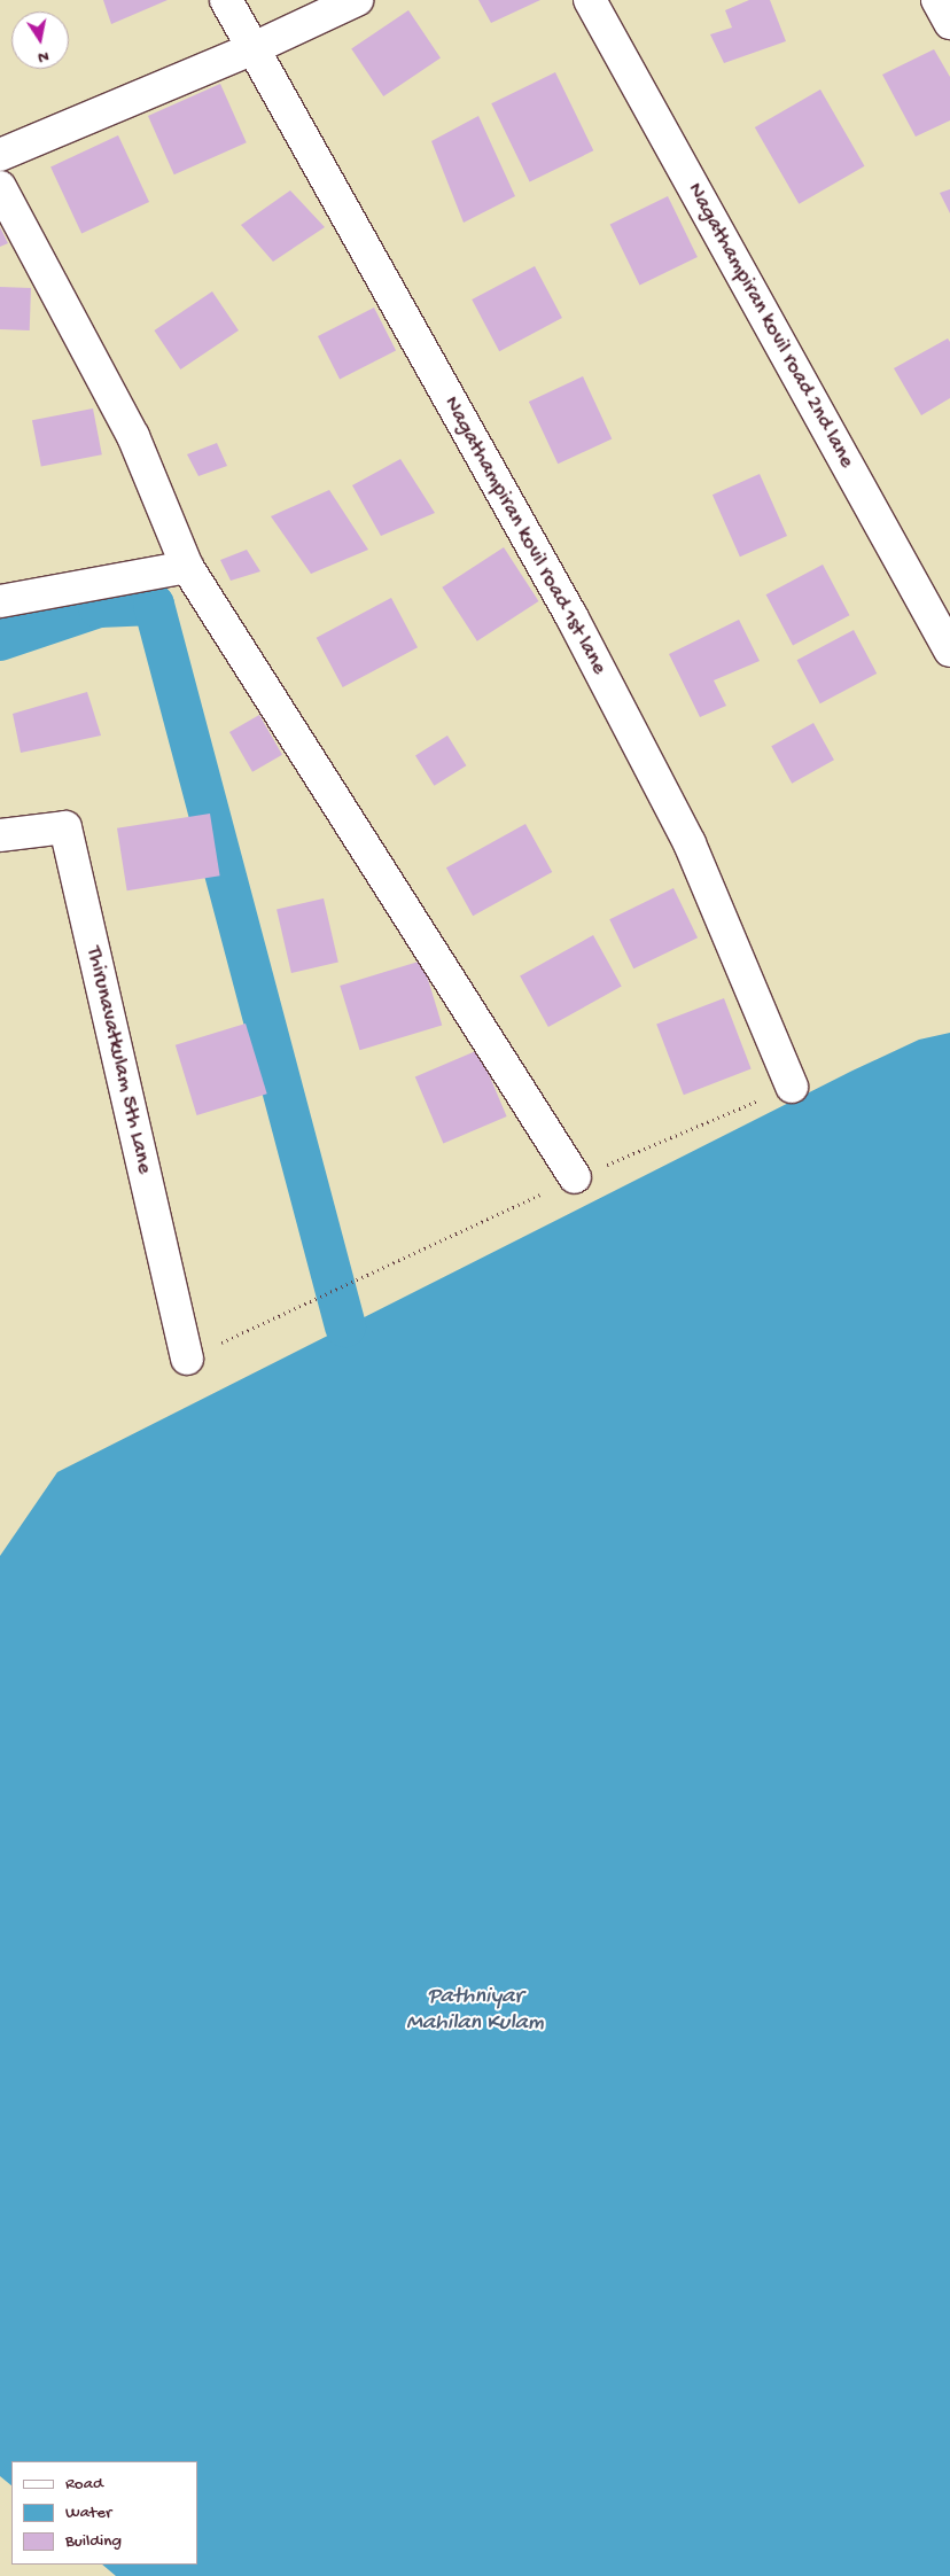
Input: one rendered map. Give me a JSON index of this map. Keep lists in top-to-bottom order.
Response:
{
  "streets": {
    "street": ["Nagathampiran kovil road 2nd lane", "Nagathampiran kovil road 1st lane", "Thirunavatkulam 5th Lane"]
  },
  "water": ["Pathniyar Mahilan Kulam"],
  "legend": ["Road", "Water", "Building"],
  "north": "bottom"
}
